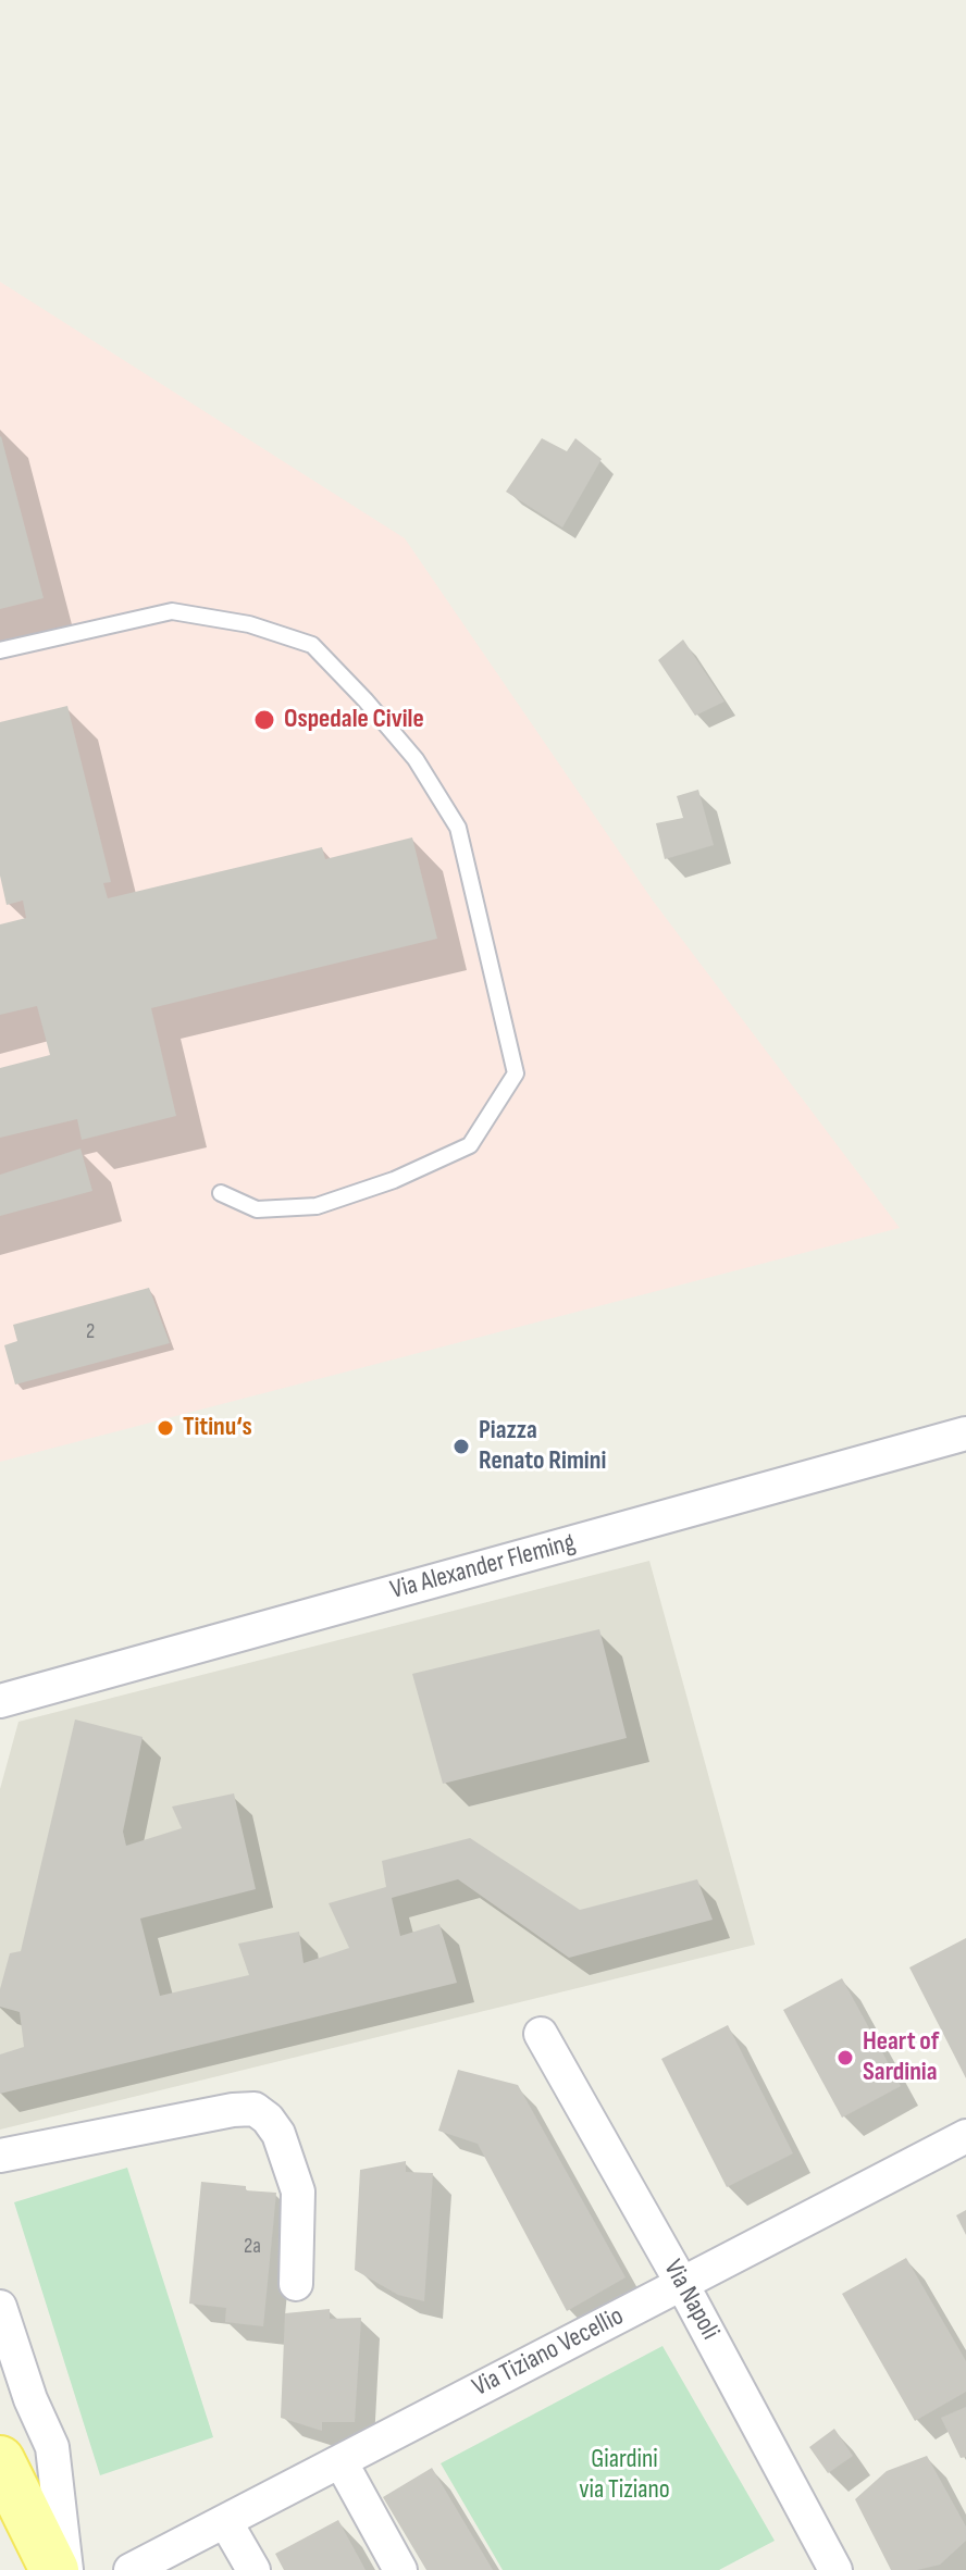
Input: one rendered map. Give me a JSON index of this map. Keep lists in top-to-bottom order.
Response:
{
  "streets": {
    "street": ["Via Alexander Fleming", "Via Napoli", "Via Tiziano Vecellio"]
  },
  "crossings": [
    ["Via Napoli", "Via Tiziano Vecellio"]
  ],
  "parks": ["Giardini via Tiziano"],
  "places": [
    "Ospedale Civile",
    "Titinu‘s",
    "Piazza Renato Rimini",
    "Heart of Sardinia"
  ],
  "house_numbers": ["2", "2a"]
}
